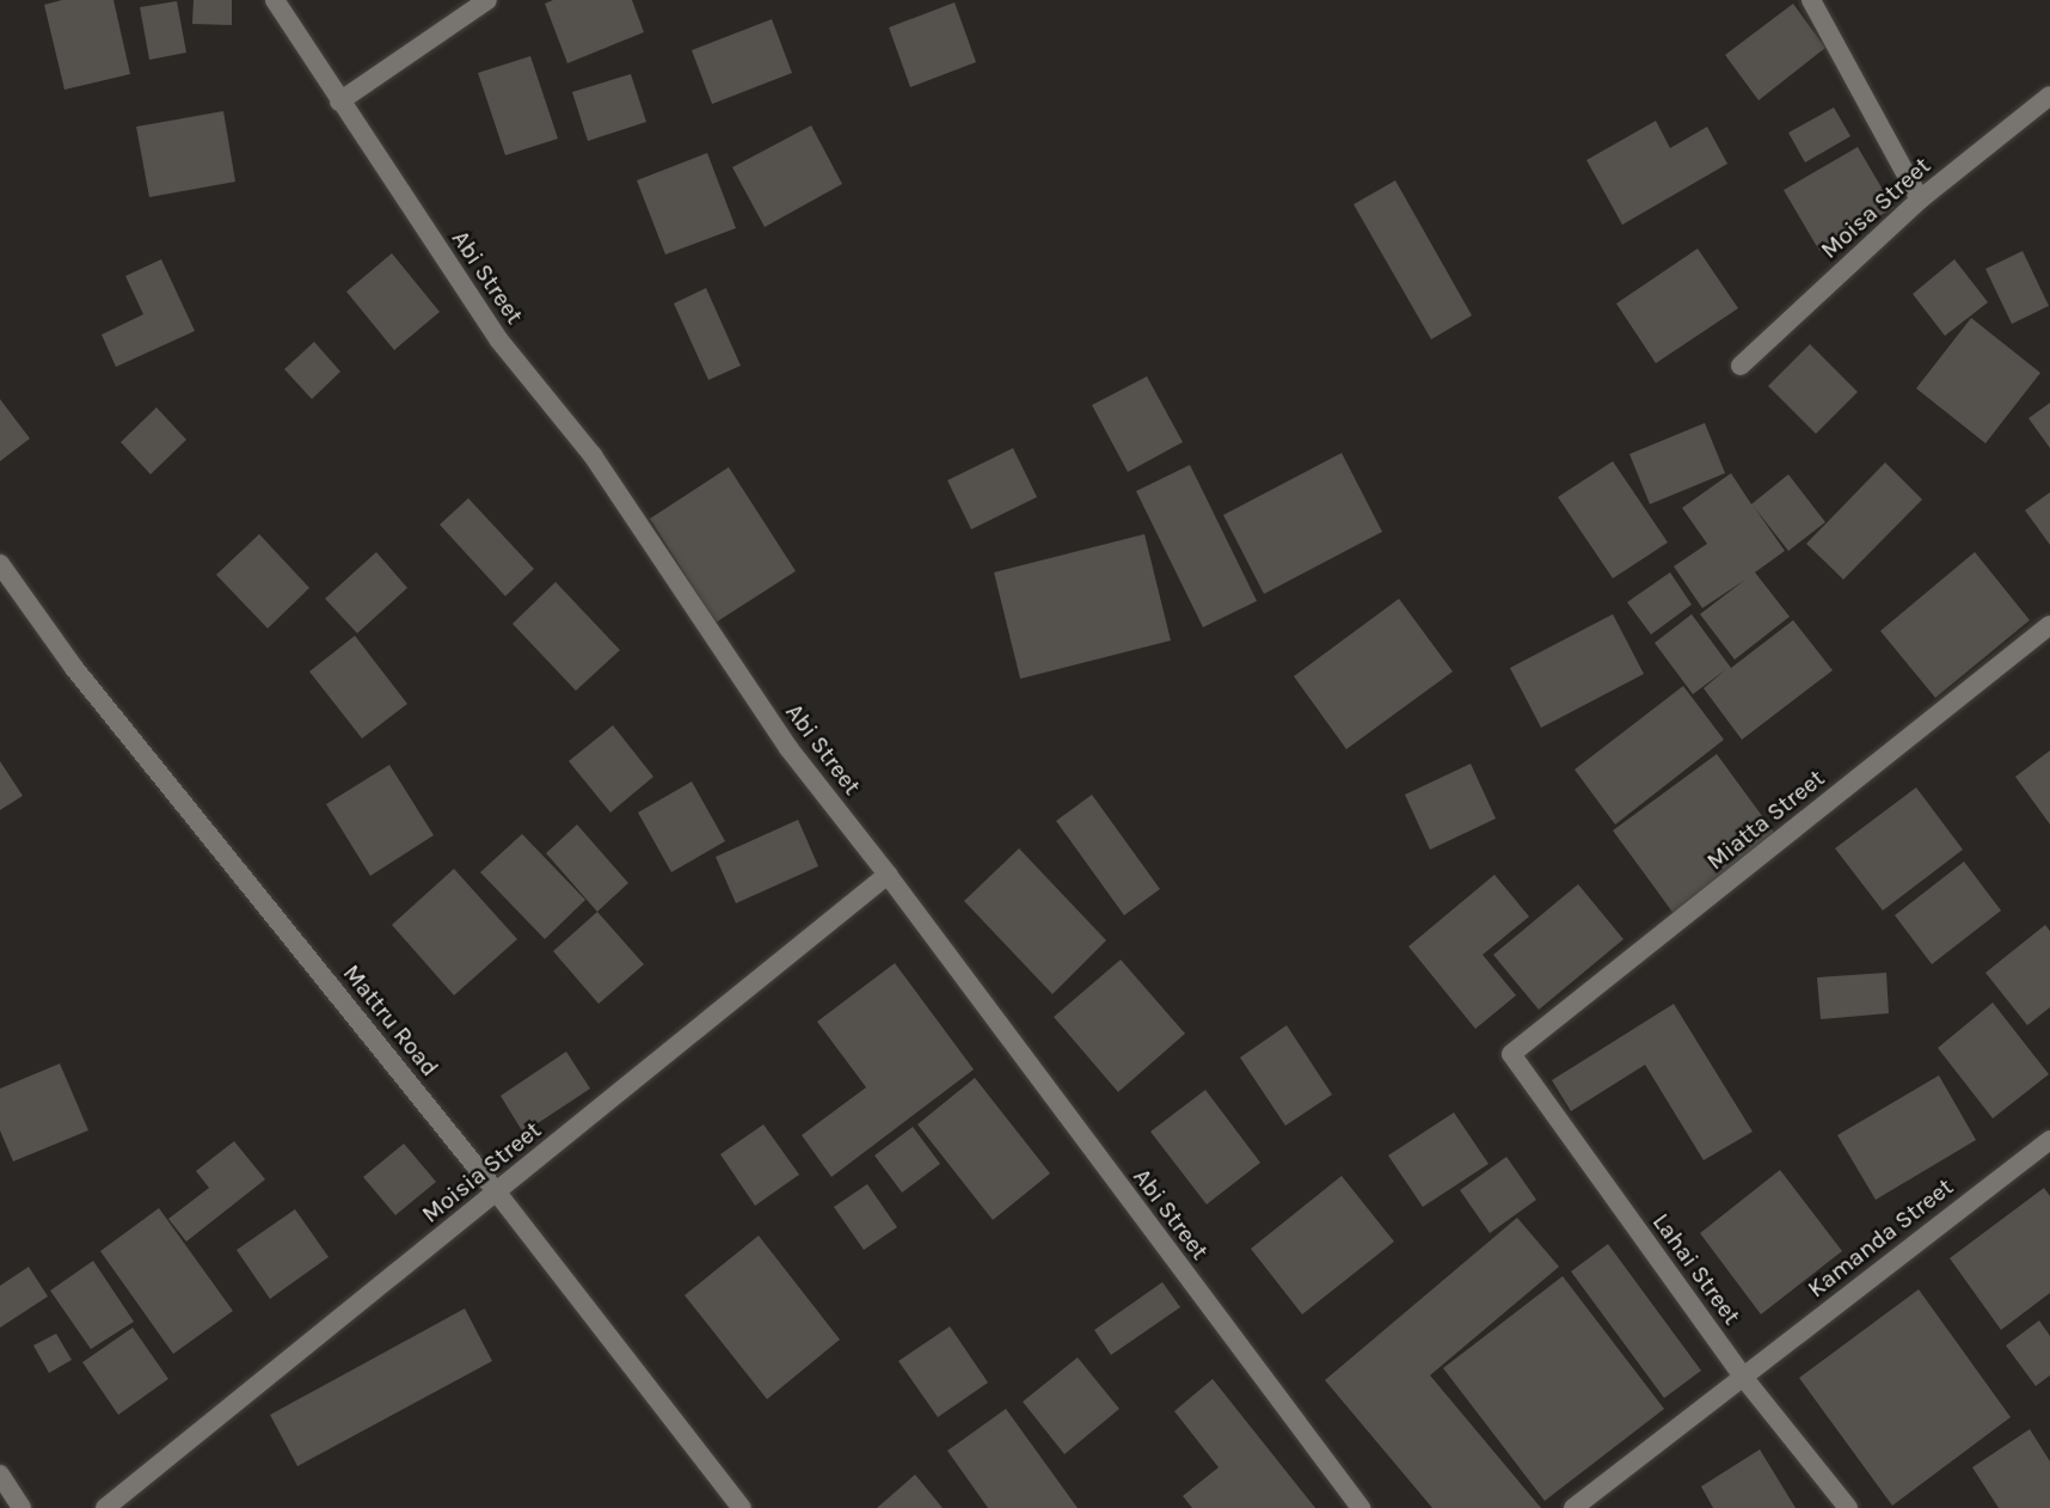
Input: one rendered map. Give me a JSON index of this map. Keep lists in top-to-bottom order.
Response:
{
  "streets": {
    "street": [
      "Moisa Street",
      "Abi Street",
      "Miatta Street",
      "Mattru Road",
      "Moisia Street",
      "Kamanda Street",
      "Lahai Street"
    ]
  },
  "crossings": [
    ["Abi Street", "Moisia Street"],
    ["Miatta Street", "Lahai Street"],
    ["Mattru Road", "Moisia Street"],
    ["Kamanda Street", "Lahai Street"]
  ]
}
